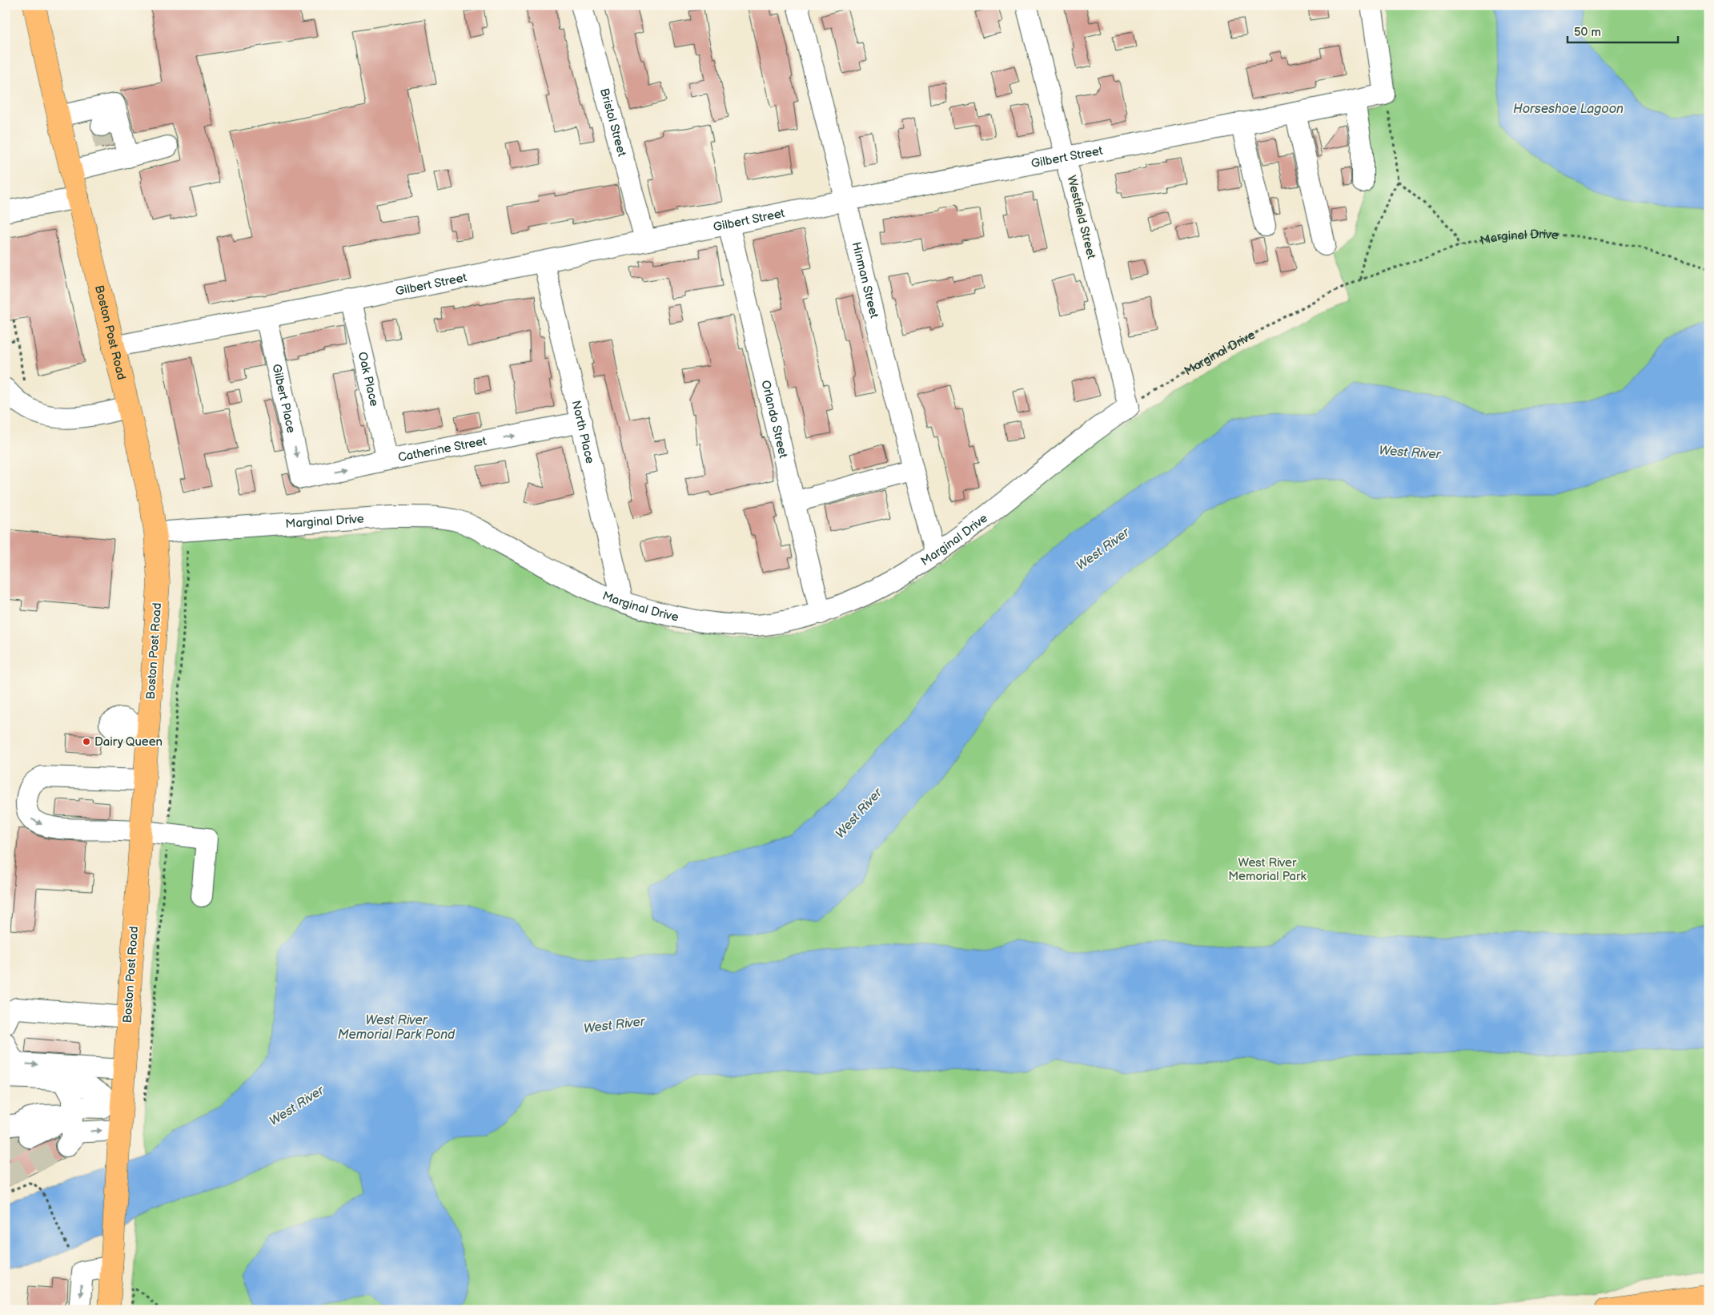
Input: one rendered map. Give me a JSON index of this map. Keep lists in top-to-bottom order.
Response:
{
  "streets": {
    "main road": ["Boston Post Road"],
    "street": [
      "Bristol Street",
      "Gilbert Street",
      "Westfield Street",
      "Marginal Drive",
      "Hinman Street",
      "Oak Place",
      "Gilbert Place",
      "Orlando Street",
      "North Place",
      "Catherine Street"
    ]
  },
  "crossings": [
    ["Bristol Street", "Gilbert Street"],
    ["Gilbert Street", "Westfield Street"],
    ["Gilbert Street", "Hinman Street"],
    ["Gilbert Street", "Boston Post Road"],
    ["Gilbert Street", "Oak Place"],
    ["Gilbert Street", "Gilbert Place"],
    ["Gilbert Street", "Orlando Street"],
    ["Gilbert Street", "North Place"],
    ["Westfield Street", "Marginal Drive"],
    ["Marginal Drive", "Hinman Street"],
    ["Marginal Drive", "Boston Post Road"],
    ["Marginal Drive", "Orlando Street"],
    ["Marginal Drive", "North Place"],
    ["Oak Place", "Catherine Street"],
    ["Gilbert Place", "Catherine Street"],
    ["North Place", "Catherine Street"]
  ],
  "one_way": ["Gilbert Place", "Catherine Street"],
  "water": ["Horseshoe Lagoon", "West River", "West River Memorial Park Pond"],
  "parks": ["West River Memorial Park"],
  "places": ["Dairy Queen"],
  "scale_bar": "50 m"
}
